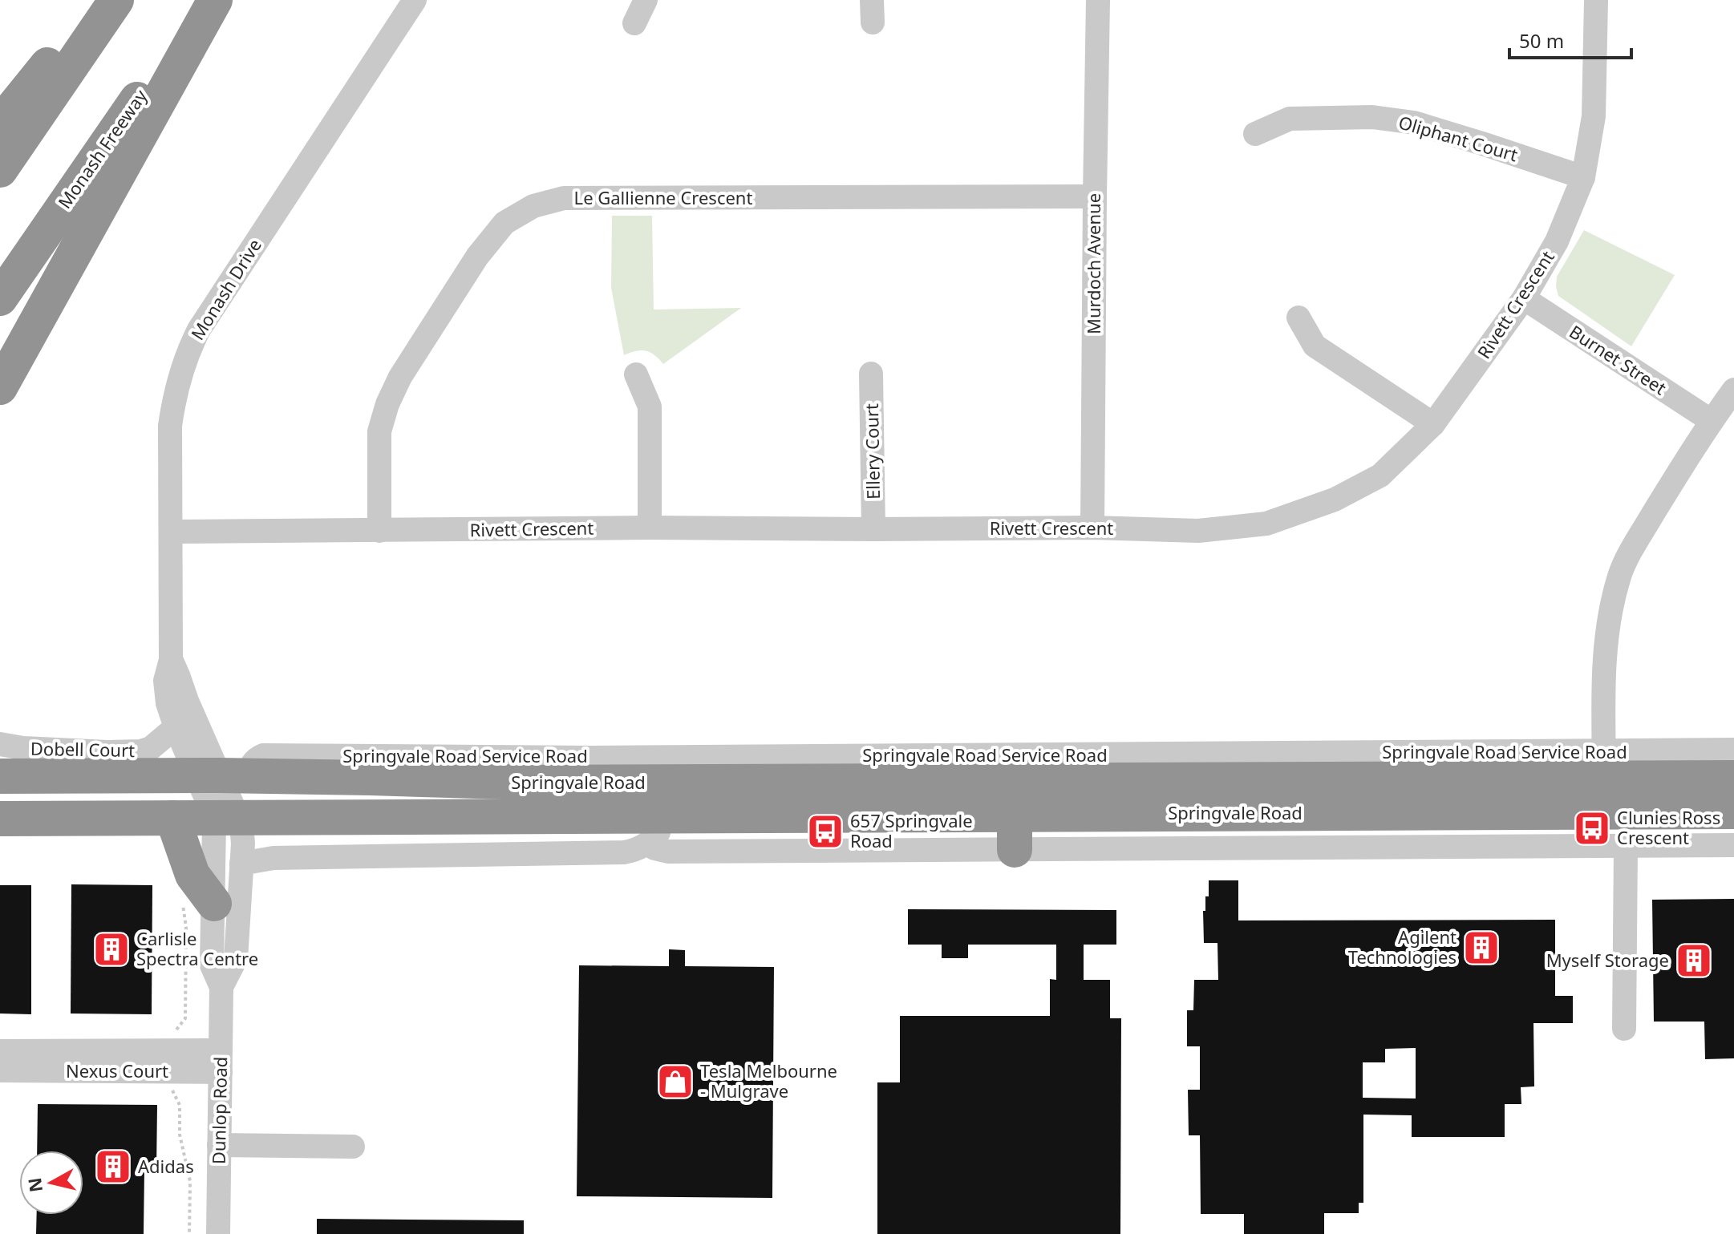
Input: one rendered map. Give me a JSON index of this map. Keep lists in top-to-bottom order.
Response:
{
  "streets": {
    "highway": ["Monash Freeway", "Springvale Road"],
    "street": [
      "Oliphant Court",
      "Le Gallienne Crescent",
      "Murdoch Avenue",
      "Monash Drive",
      "Rivett Crescent",
      "Burnet Street",
      "Ellery Court",
      "Dobell Court",
      "Springvale Road Service Road",
      "Nexus Court",
      "Dunlop Road"
    ]
  },
  "crossings": [
    ["Oliphant Court", "Rivett Crescent"],
    ["Le Gallienne Crescent", "Murdoch Avenue"],
    ["Le Gallienne Crescent", "Rivett Crescent"],
    ["Murdoch Avenue", "Rivett Crescent"],
    ["Monash Drive", "Rivett Crescent"],
    ["Monash Drive", "Dobell Court"],
    ["Monash Drive", "Springvale Road"],
    ["Monash Drive", "Dunlop Road"],
    ["Rivett Crescent", "Burnet Street"],
    ["Rivett Crescent", "Ellery Court"],
    ["Springvale Road Service Road", "Springvale Road"],
    ["Springvale Road", "Dunlop Road"],
    ["Nexus Court", "Dunlop Road"]
  ],
  "places": {
    "bus stop": ["Clunies Ross Crescent", "657 Springvale Road"],
    "building": [
      "Agilent Technologies",
      "Carlisle Spectra Centre",
      "Myself Storage",
      "Adidas"
    ],
    "shop": ["Tesla Melbourne - Mulgrave"]
  },
  "scale_bar": "50 m",
  "north": "left"
}
